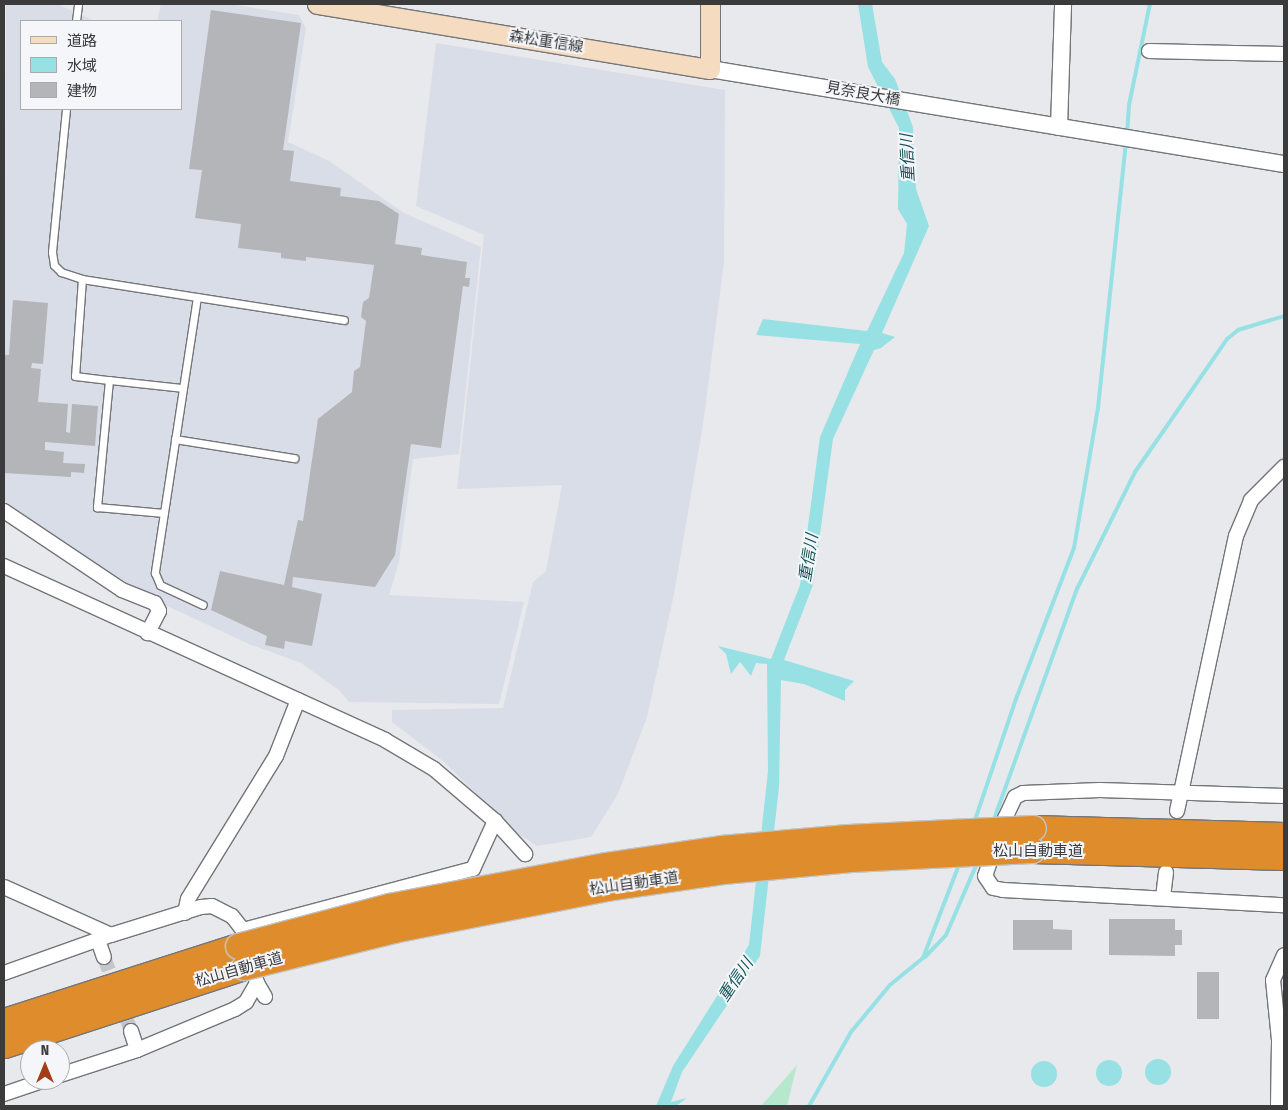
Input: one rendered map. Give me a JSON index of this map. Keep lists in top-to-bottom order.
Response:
{
  "streets": {
    "highway": ["松山自動車道"],
    "main road": ["森松重信線"],
    "street": ["見奈良大橋"]
  },
  "crossings": [
    ["森松重信線", "見奈良大橋"]
  ],
  "water": ["重信川"],
  "legend": ["道路", "水域", "建物"],
  "north": "top"
}
